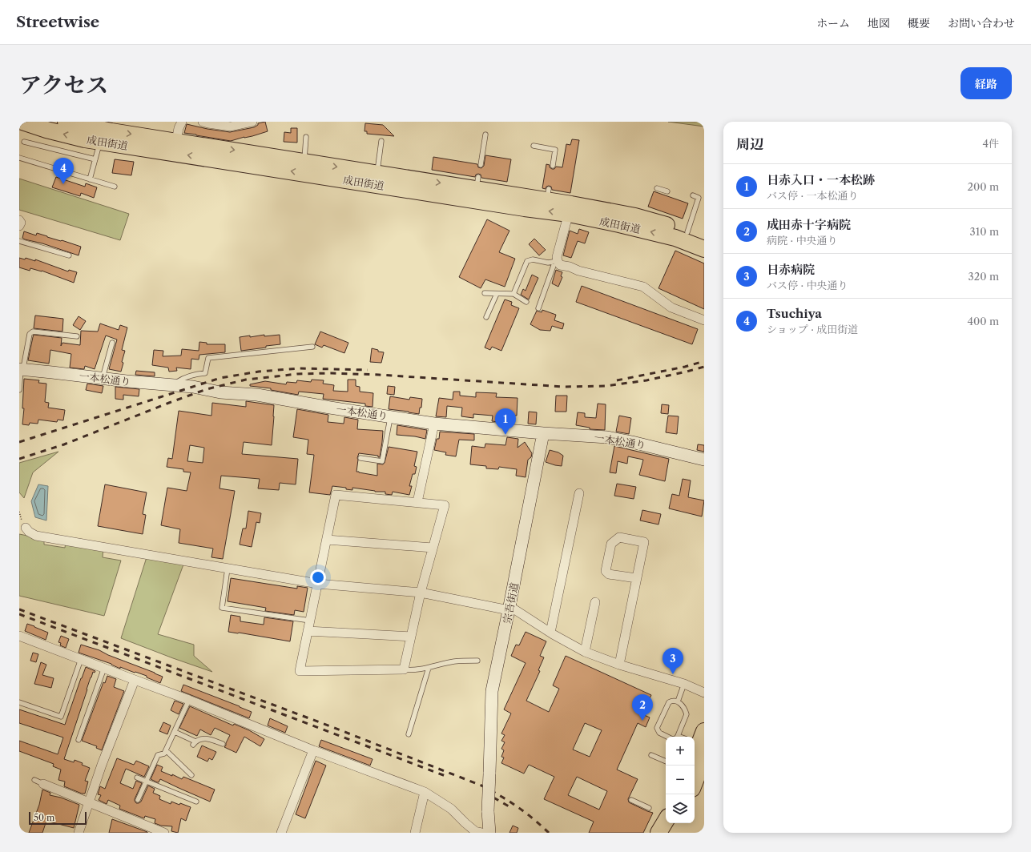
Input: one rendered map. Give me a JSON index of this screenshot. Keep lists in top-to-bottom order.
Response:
{
  "streets": {
    "highway": ["成田街道"],
    "street": ["一本松通り", "宗吾街道"]
  },
  "crossings": [
    ["一本松通り", "宗吾街道"]
  ],
  "scale_bar": "50 m",
  "page": {
    "header": "Streetwise",
    "nav": [
      "ホーム",
      "地図",
      "概要",
      "お問い合わせ"
    ],
    "title": "アクセス",
    "buttons": "経路",
    "heading": ["周辺", "4件"],
    "pins": [
      "4",
      "1",
      "3",
      "2"
    ],
    "list": [
      {
        "mark": "1",
        "name": "日赤入口・一本松跡",
        "note": "バス停 · 一本松通り",
        "value": "200 m"
      },
      {
        "mark": "2",
        "name": "成田赤十字病院",
        "note": "病院 · 中央通り",
        "value": "310 m"
      },
      {
        "mark": "3",
        "name": "日赤病院",
        "note": "バス停 · 中央通り",
        "value": "320 m"
      },
      {
        "mark": "4",
        "name": "Tsuchiya",
        "note": "ショップ · 成田街道",
        "value": "400 m"
      }
    ],
    "map_buttons": ["+", "−"],
    "scale": "50 m"
  }
}
